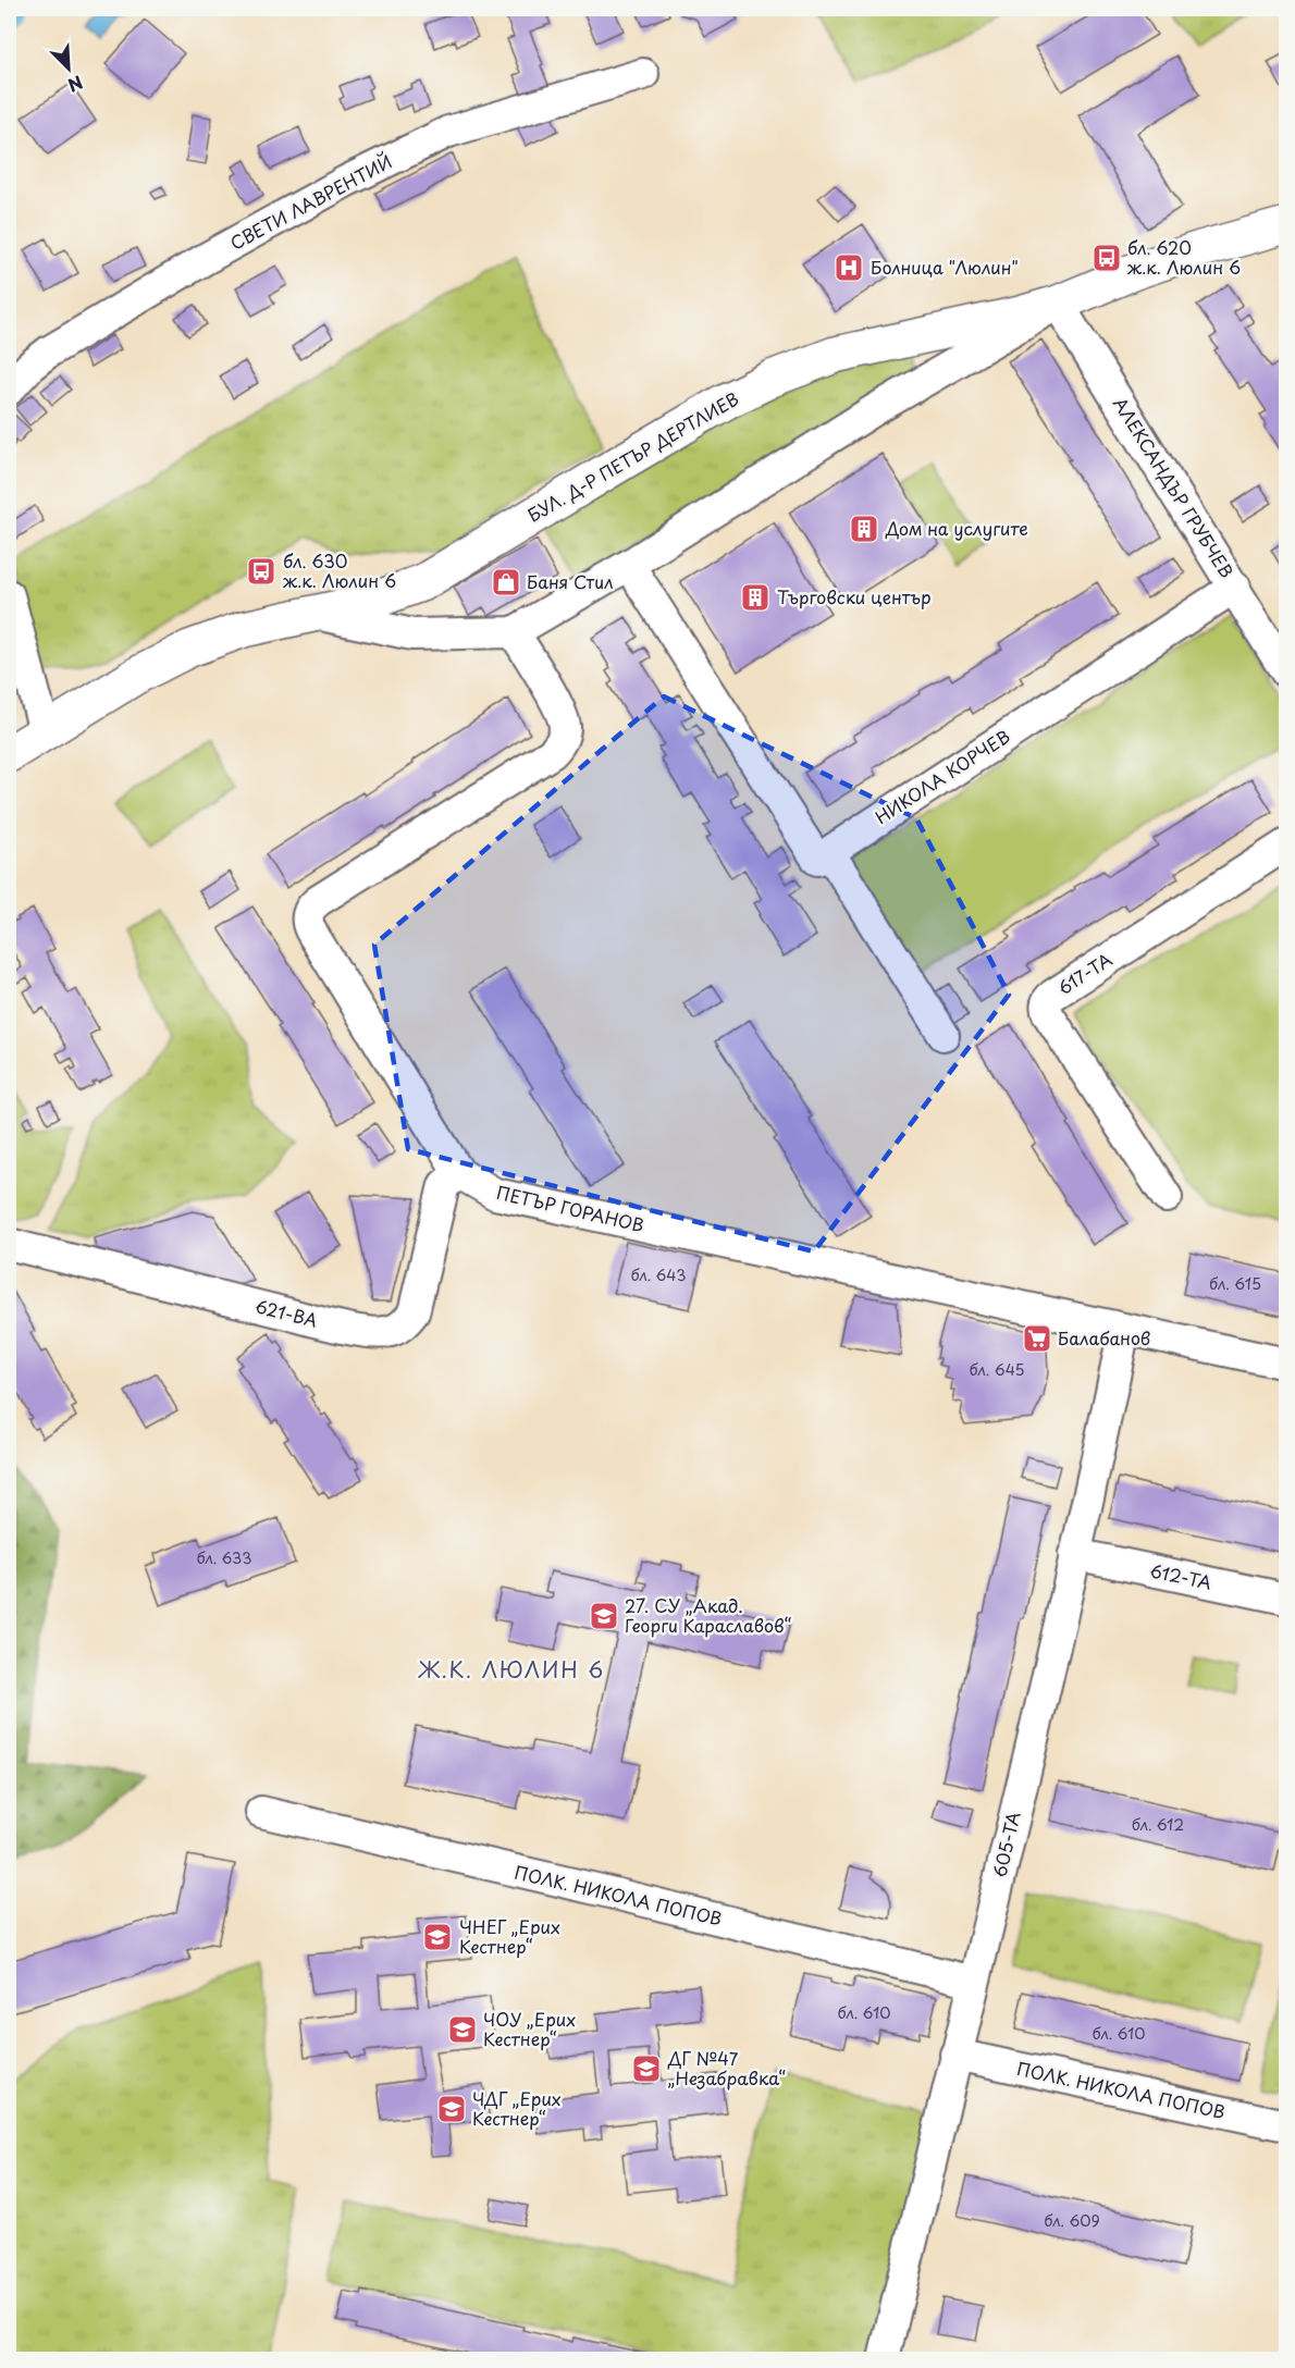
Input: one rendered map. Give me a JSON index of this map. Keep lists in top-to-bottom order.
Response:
{
  "streets": {
    "main road": ["БУЛ. Д-Р ПЕТЪР ДЕРТЛИЕВ"],
    "street": [
      "СВЕТИ ЛАВРЕНТИЙ",
      "АЛЕКСАНДЪР ГРУБЧЕВ",
      "НИКОЛА КОРЧЕВ",
      "617-ТА",
      "ПЕТЪР ГОРАНОВ",
      "621-ВА",
      "612-ТА",
      "605-ТА",
      "ПОЛК. НИКОЛА ПОПОВ"
    ]
  },
  "crossings": [
    ["БУЛ. Д-Р ПЕТЪР ДЕРТЛИЕВ", "АЛЕКСАНДЪР ГРУБЧЕВ"],
    ["АЛЕКСАНДЪР ГРУБЧЕВ", "НИКОЛА КОРЧЕВ"],
    ["ПЕТЪР ГОРАНОВ", "621-ВА"],
    ["ПЕТЪР ГОРАНОВ", "605-ТА"],
    ["612-ТА", "605-ТА"],
    ["605-ТА", "ПОЛК. НИКОЛА ПОПОВ"]
  ],
  "districts": ["Ж.К. ЛЮЛИН 6"],
  "places": {
    "bus stop": ["бл. 620 ж.к. Люлин 6", "бл. 630 ж.к. Люлин 6"],
    "hospital": ["Болница \"Люлин\""],
    "building": ["Дом на услугите", "Търговски център"],
    "shop": ["Баня Стил"],
    "supermarket": ["Балабанов"],
    "school or university": [
      "27. СУ „Акад. Георги Караславов“",
      "ЧНЕГ „Ерих Кестнер“",
      "ЧОУ „Ерих Кестнер“",
      "ДГ №47 „Незабравка“",
      "ЧДГ „Ерих Кестнер“"
    ]
  },
  "house_numbers": [
    "бл. 643",
    "бл. 615",
    "бл. 645",
    "бл. 633",
    "бл. 612",
    "бл. 610",
    "бл. 610",
    "бл. 609"
  ],
  "north": "bottom right"
}
